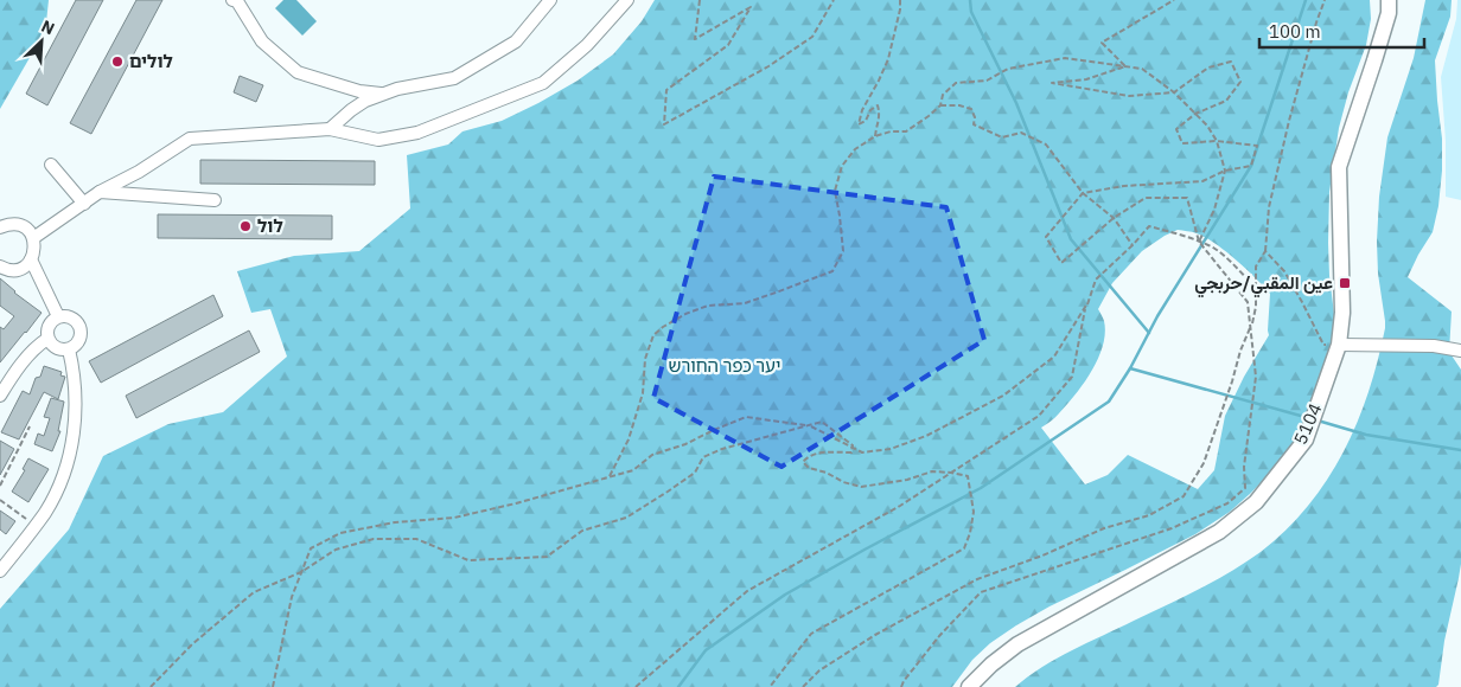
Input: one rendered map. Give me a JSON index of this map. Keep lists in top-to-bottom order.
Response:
{
  "streets": {
    "street": ["5104"]
  },
  "parks": ["יער כפר החורש"],
  "places": {
    "other": ["לולים", "לול"],
    "transit": ["عين المقبي/حربجي"]
  },
  "scale_bar": "100 m",
  "north": "top right"
}
